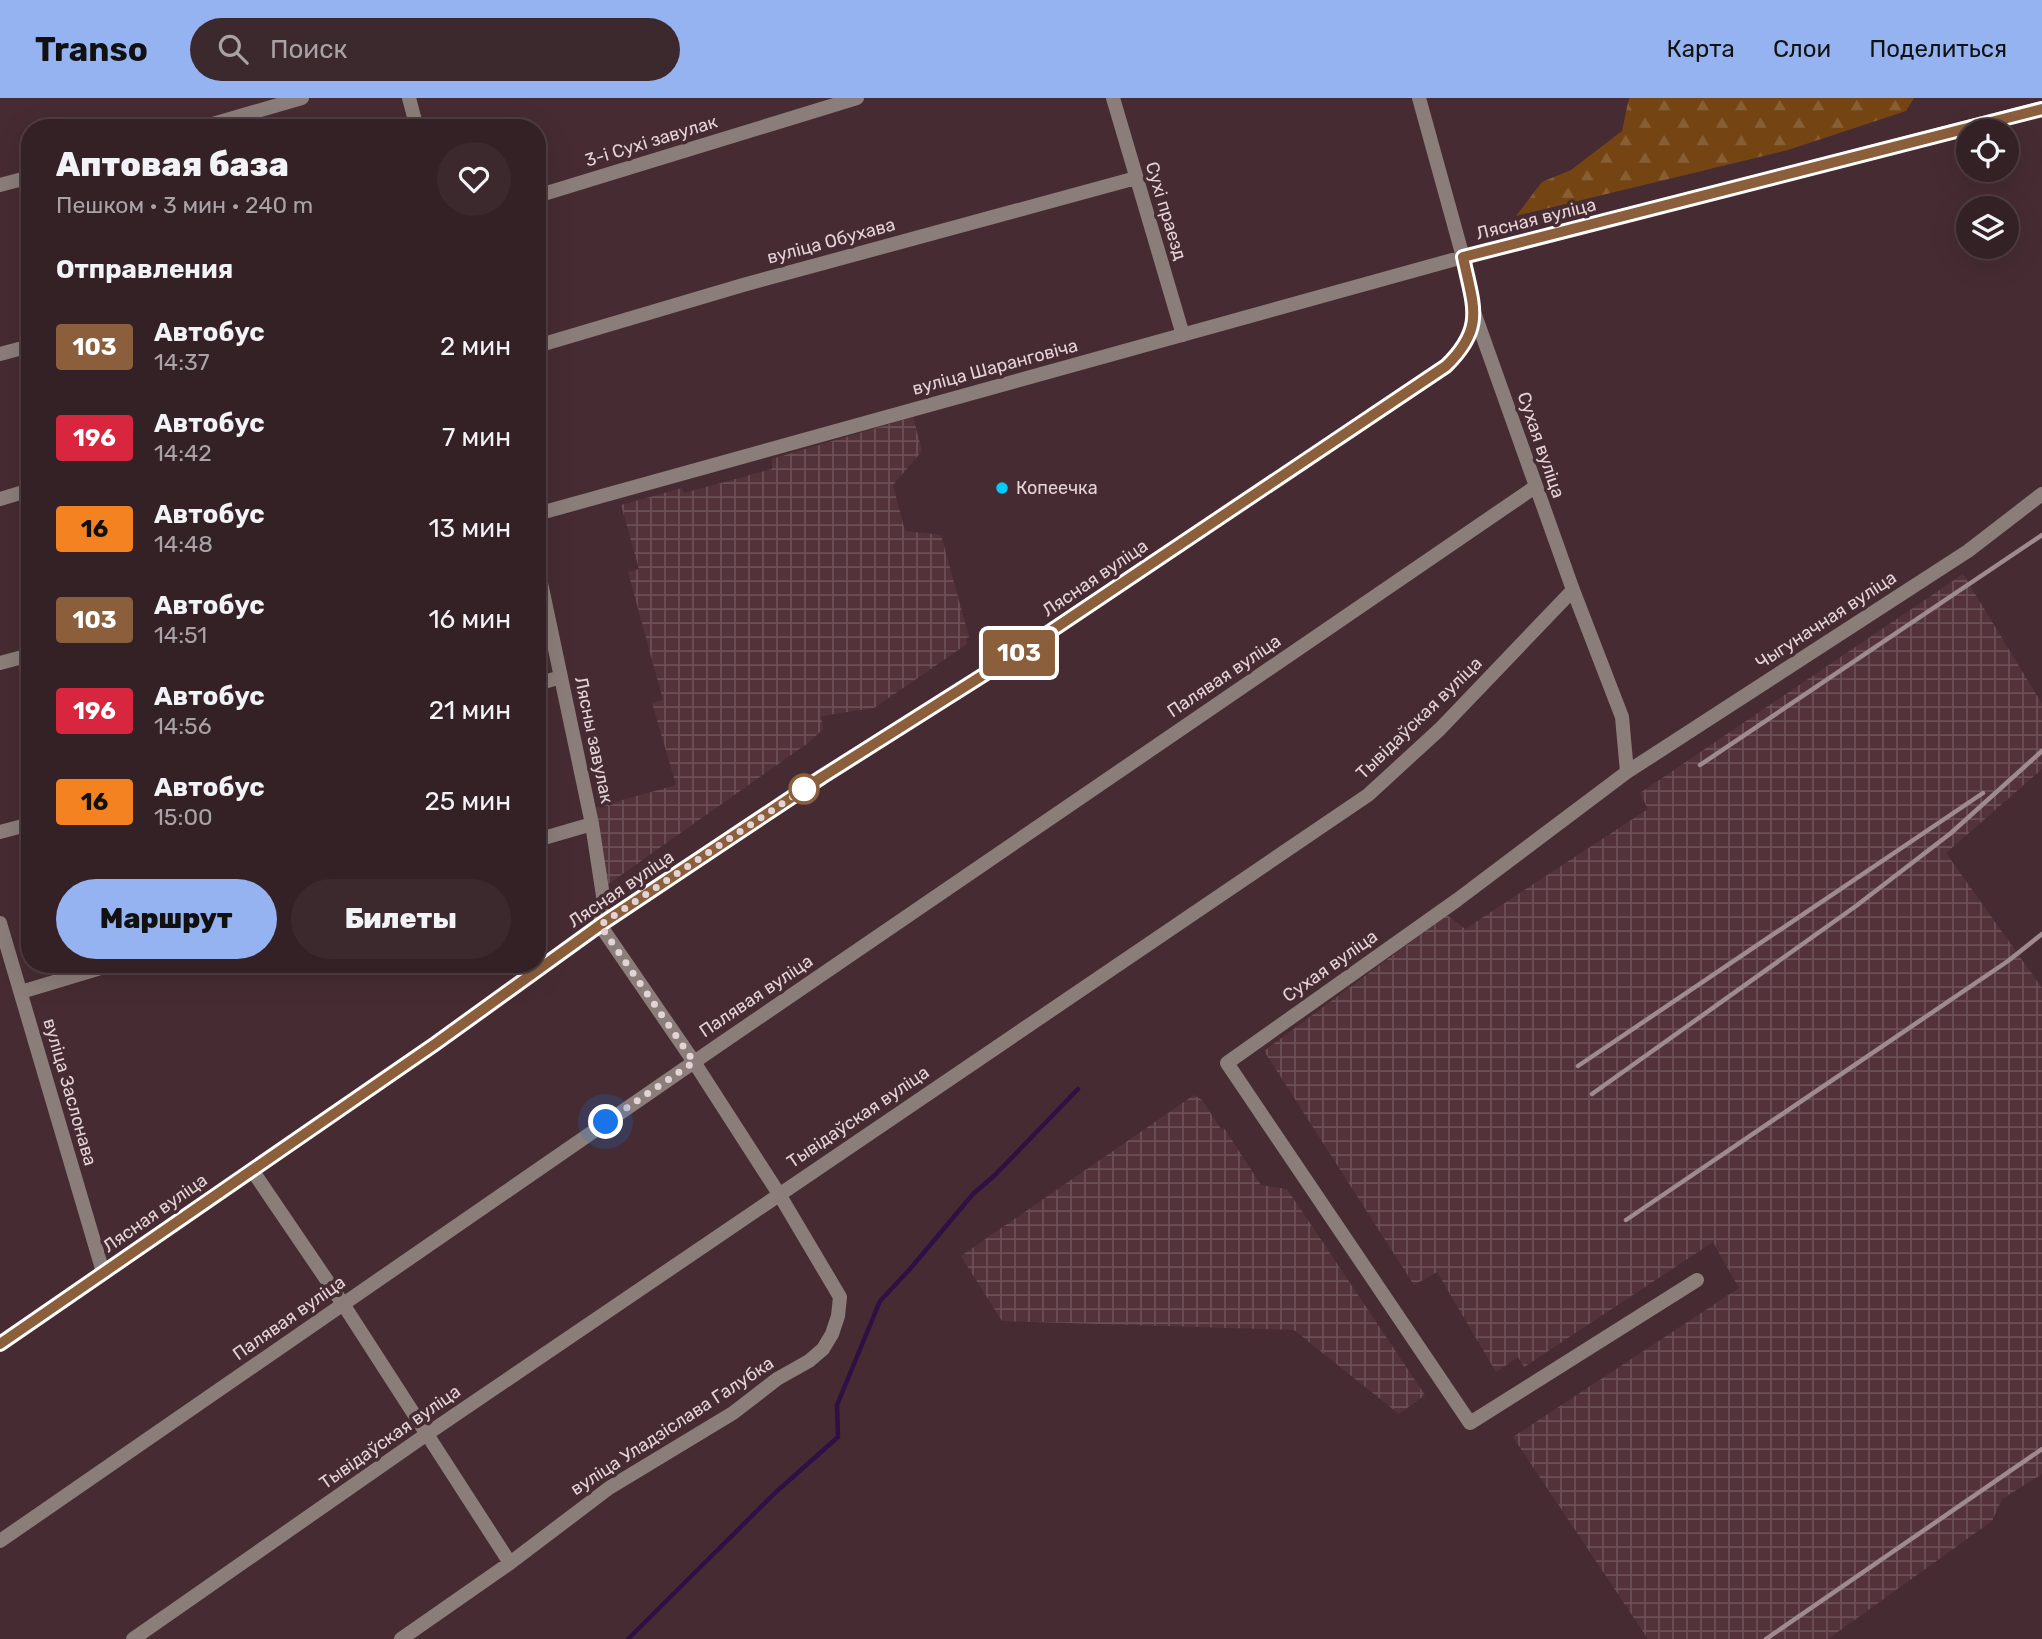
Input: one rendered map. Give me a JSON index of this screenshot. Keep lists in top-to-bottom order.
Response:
{
  "streets": {
    "main road": ["Лясная вуліца"],
    "street": [
      "3-і Сухі завулак",
      "Сухі праезд",
      "вуліца Обухава",
      "вуліца Шаранговіча",
      "Сухая вуліца",
      "Чыгуначная вуліца",
      "Палявая вуліца",
      "Тывідаўская вуліца",
      "Лясны завулак",
      "вуліца Заслонава",
      "вуліца Уладзіслава Галубка"
    ]
  },
  "crossings": [
    ["Сухі праезд", "вуліца Обухава"],
    ["Сухі праезд", "вуліца Шаранговіча"],
    ["Лясная вуліца", "вуліца Шаранговіча"],
    ["Лясная вуліца", "Сухая вуліца"],
    ["Лясная вуліца", "Лясны завулак"],
    ["Лясная вуліца", "вуліца Заслонава"],
    ["Лясная вуліца", "вуліца Уладзіслава Галубка"],
    ["Сухая вуліца", "Чыгуначная вуліца"],
    ["Сухая вуліца", "Палявая вуліца"],
    ["Сухая вуліца", "Тывідаўская вуліца"],
    ["Палявая вуліца", "вуліца Уладзіслава Галубка"],
    ["Тывідаўская вуліца", "вуліца Уладзіслава Галубка"],
    ["Лясны завулак", "вуліца Уладзіслава Галубка"]
  ],
  "places": ["Копеечка"],
  "lines": ["bus line 103"],
  "page": {
    "header": "Transo",
    "search": "Поиск",
    "nav": ["Карта", "Слои", "Поделиться"],
    "on_map": "103",
    "heading": [
      ["Аптовая база", "Пешком · 3 мин · 240 m"],
      "Отправления"
    ],
    "list": [
      {
        "mark": "103",
        "name": "Автобус",
        "note": "14:37",
        "value": "2 мин"
      },
      {
        "mark": "196",
        "name": "Автобус",
        "note": "14:42",
        "value": "7 мин"
      },
      {
        "mark": "16",
        "name": "Автобус",
        "note": "14:48",
        "value": "13 мин"
      },
      {
        "mark": "103",
        "name": "Автобус",
        "note": "14:51",
        "value": "16 мин"
      },
      {
        "mark": "196",
        "name": "Автобус",
        "note": "14:56",
        "value": "21 мин"
      },
      {
        "mark": "16",
        "name": "Автобус",
        "note": "15:00",
        "value": "25 мин"
      }
    ],
    "buttons": ["Маршрут", "Билеты"]
  }
}
